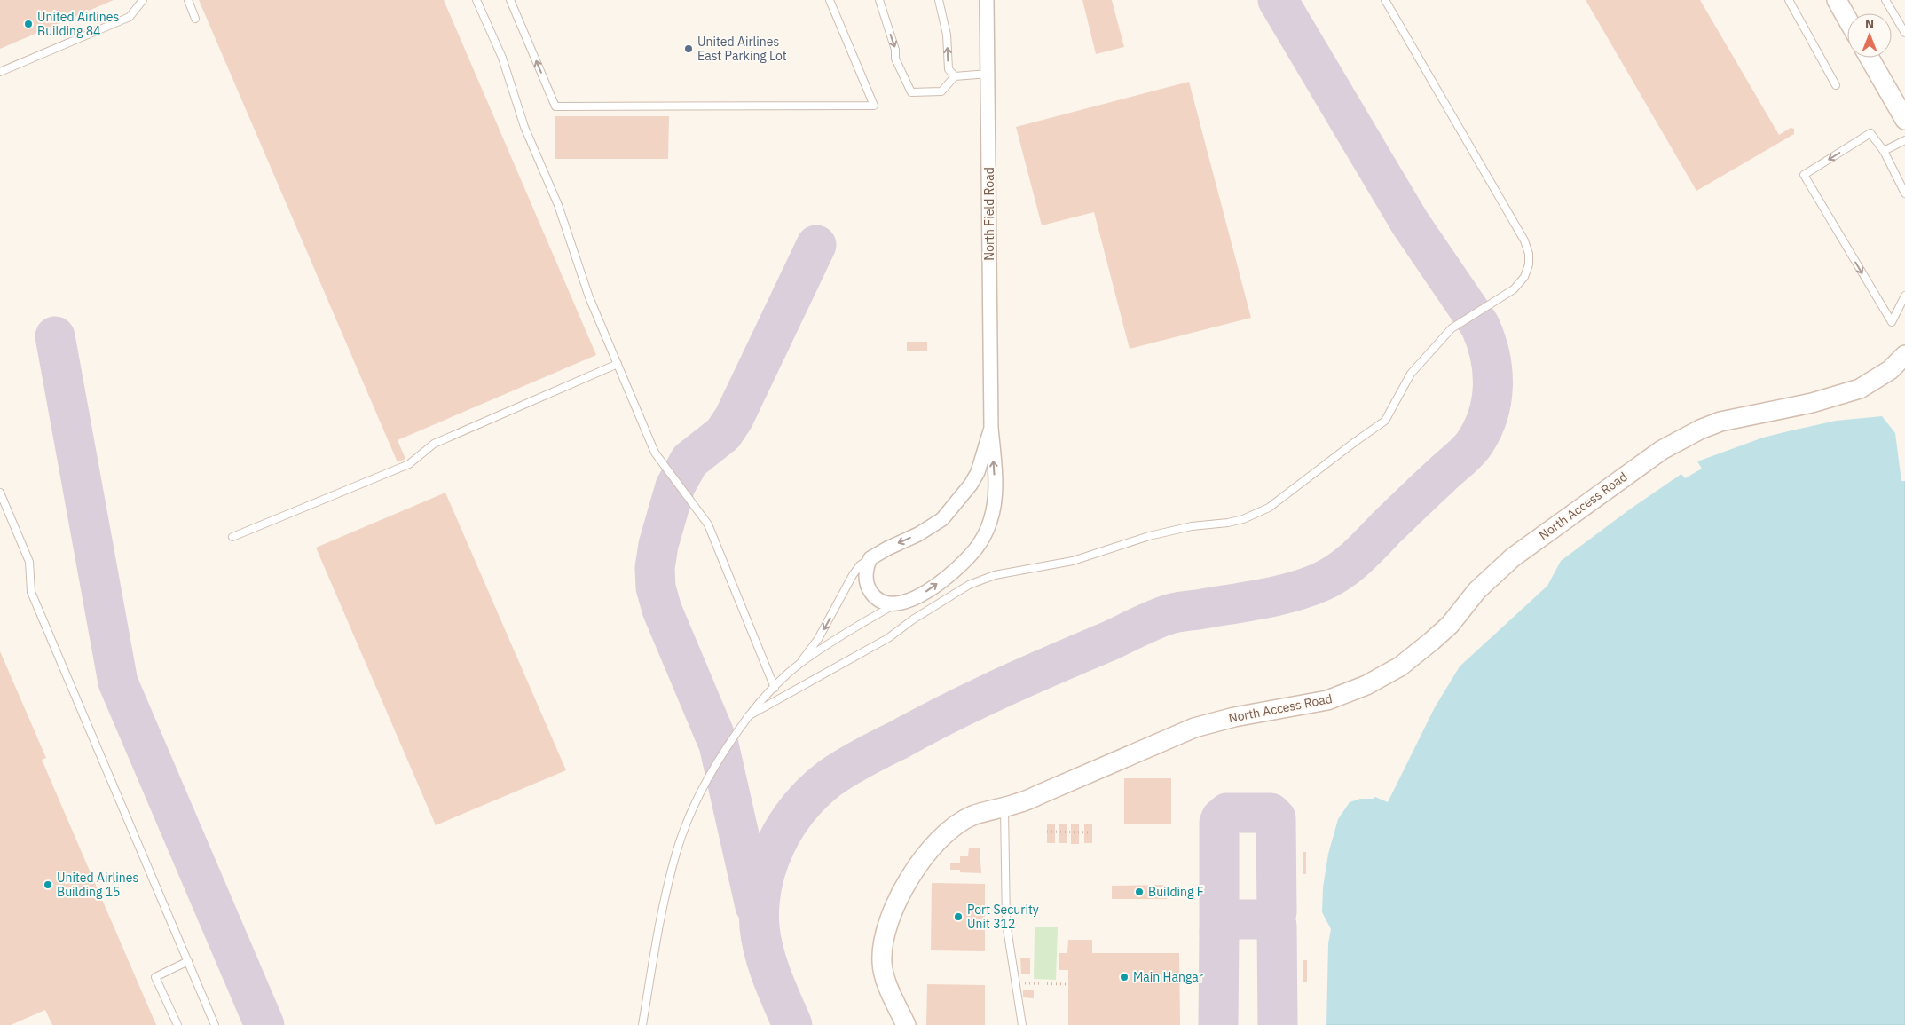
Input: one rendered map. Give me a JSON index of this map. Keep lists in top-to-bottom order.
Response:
{
  "streets": {
    "street": ["North Field Road", "North Access Road"]
  },
  "places": [
    "United Airlines Building 84",
    "United Airlines East Parking Lot",
    "United Airlines Building 15",
    "Building F",
    "Port Security Unit 312",
    "Main Hangar"
  ],
  "north": "top"
}
